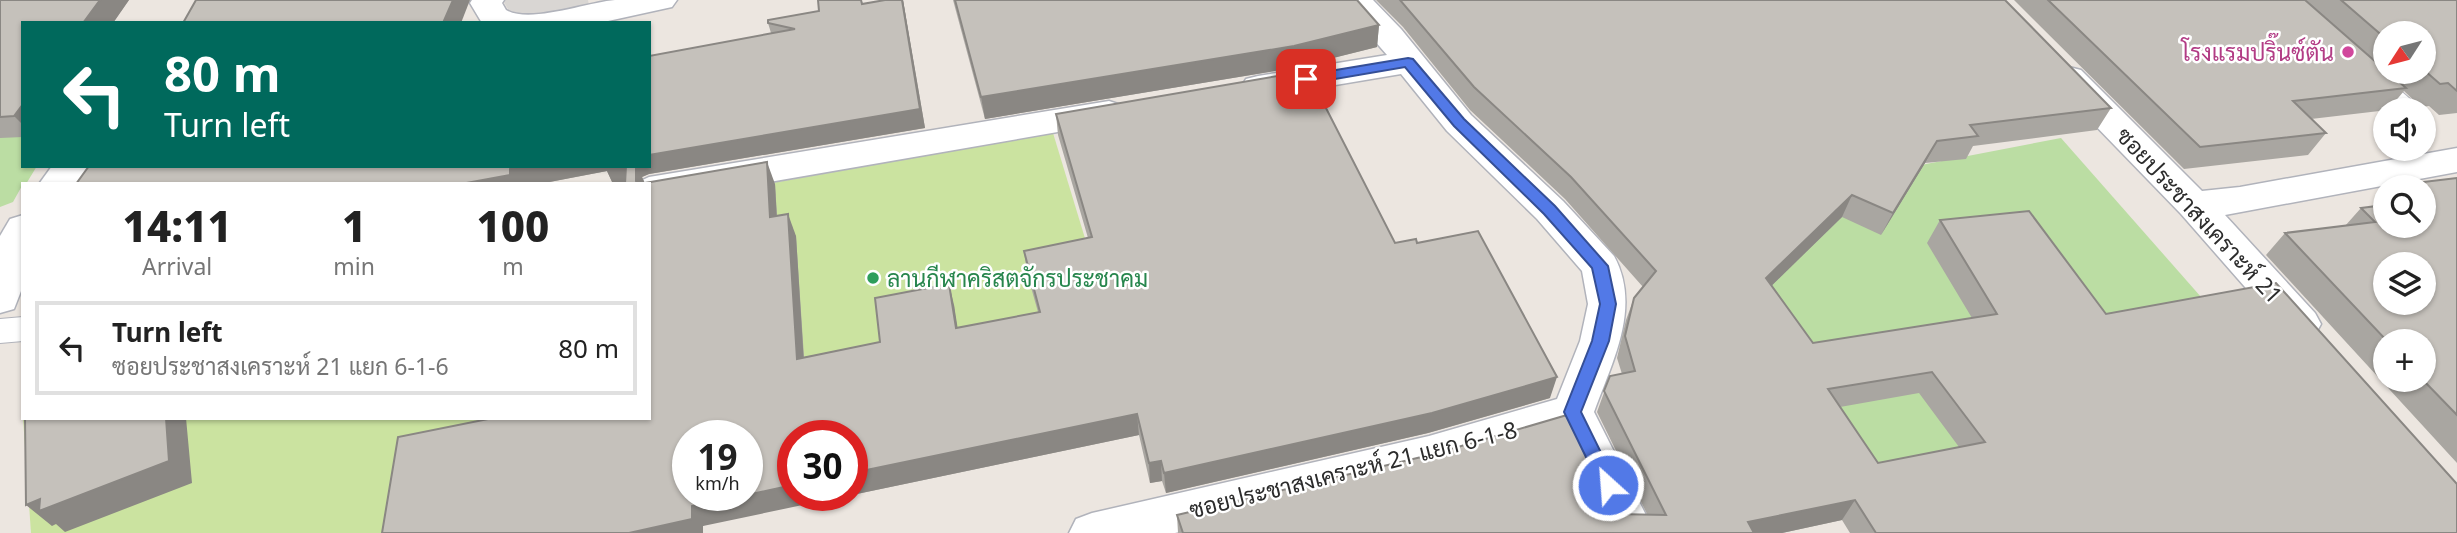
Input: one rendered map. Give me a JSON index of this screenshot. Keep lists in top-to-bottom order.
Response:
{
  "streets": {
    "street": ["ซอยประชาสงเคราะห์ 21", "ซอยประชาสงเคราะห์ 21 แยก 6-1-8"]
  },
  "places": ["โรงแรมปริ๊นซ์ตัน", "ลานกีฬาคริสตจักรประชาคม"],
  "north": "bottom left",
  "page": {
    "map_buttons": "+",
    "turn": ["80 m", "Turn left"],
    "eta": [
      "14:11",
      "Arrival",
      "1",
      "min",
      "100",
      "m"
    ],
    "list": [
      {
        "name": "Turn left",
        "note": "ซอยประชาสงเคราะห์ 21 แยก 6-1-6",
        "value": "80 m"
      }
    ],
    "speed": "19 km/h",
    "limit": "30"
  }
}
